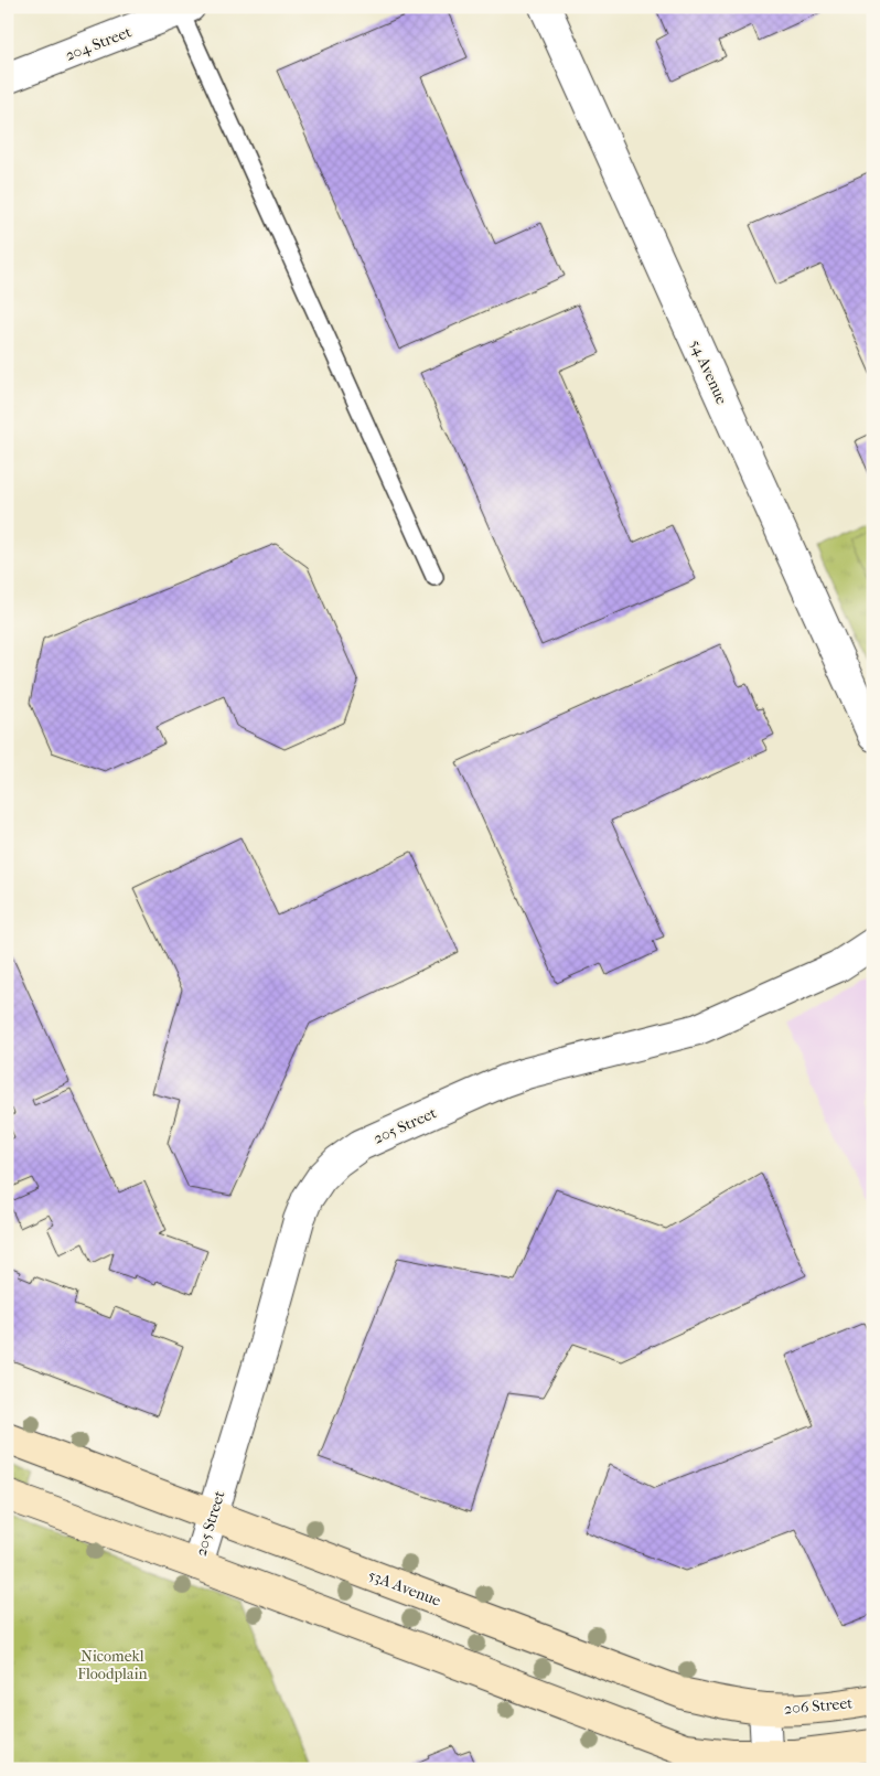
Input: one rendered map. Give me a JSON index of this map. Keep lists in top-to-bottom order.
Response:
{
  "streets": {
    "main road": ["53A Avenue", "206 Street"],
    "street": ["204 Street", "54 Avenue", "205 Street"]
  },
  "crossings": [
    ["205 Street", "53A Avenue"],
    ["53A Avenue", "206 Street"]
  ],
  "parks": ["Nicomekl Floodplain"]
}
